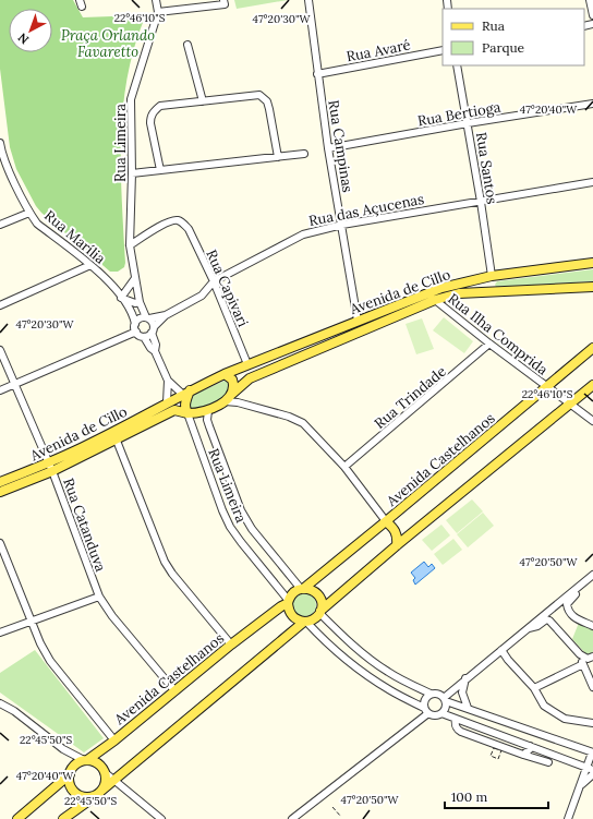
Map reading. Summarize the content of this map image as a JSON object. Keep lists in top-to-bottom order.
{
  "streets": {
    "main road": ["Avenida de Cillo", "Avenida Castelhanos"],
    "street": [
      "Rua Avaré",
      "Rua Bertioga",
      "Rua Limeira",
      "Rua Campinas",
      "Rua Santos",
      "Rua das Açucenas",
      "Rua Marília",
      "Rua Capivari",
      "Rua Ilha Comprida",
      "Rua Trindade",
      "Rua Catanduva"
    ]
  },
  "crossings": [
    ["Rua Avaré", "Rua Campinas"],
    ["Rua Bertioga", "Rua Campinas"],
    ["Rua Bertioga", "Rua Santos"],
    ["Rua Limeira", "Rua das Açucenas"],
    ["Rua Limeira", "Rua Marília"],
    ["Rua Limeira", "Rua Capivari"],
    ["Rua Limeira", "Avenida de Cillo"],
    ["Rua Limeira", "Avenida Castelhanos"],
    ["Rua Campinas", "Rua das Açucenas"],
    ["Rua Campinas", "Avenida de Cillo"],
    ["Rua Santos", "Rua das Açucenas"],
    ["Rua Santos", "Avenida de Cillo"],
    ["Rua das Açucenas", "Rua Marília"],
    ["Rua das Açucenas", "Rua Capivari"],
    ["Rua Capivari", "Avenida de Cillo"],
    ["Avenida de Cillo", "Rua Ilha Comprida"],
    ["Avenida de Cillo", "Rua Catanduva"],
    ["Rua Ilha Comprida", "Rua Trindade"],
    ["Rua Ilha Comprida", "Avenida Castelhanos"],
    ["Avenida Castelhanos", "Rua Catanduva"]
  ],
  "parks": ["Praça Orlando Favaretto"],
  "legend": ["Rua", "Parque"],
  "scale_bar": "100 m",
  "north": "bottom left",
  "coordinates": [
    "22°46'10\"S",
    "47°20'30\"W",
    "47°20'40\"W",
    "47°20'50\"W",
    "22°45'50\"S"
  ]
}
